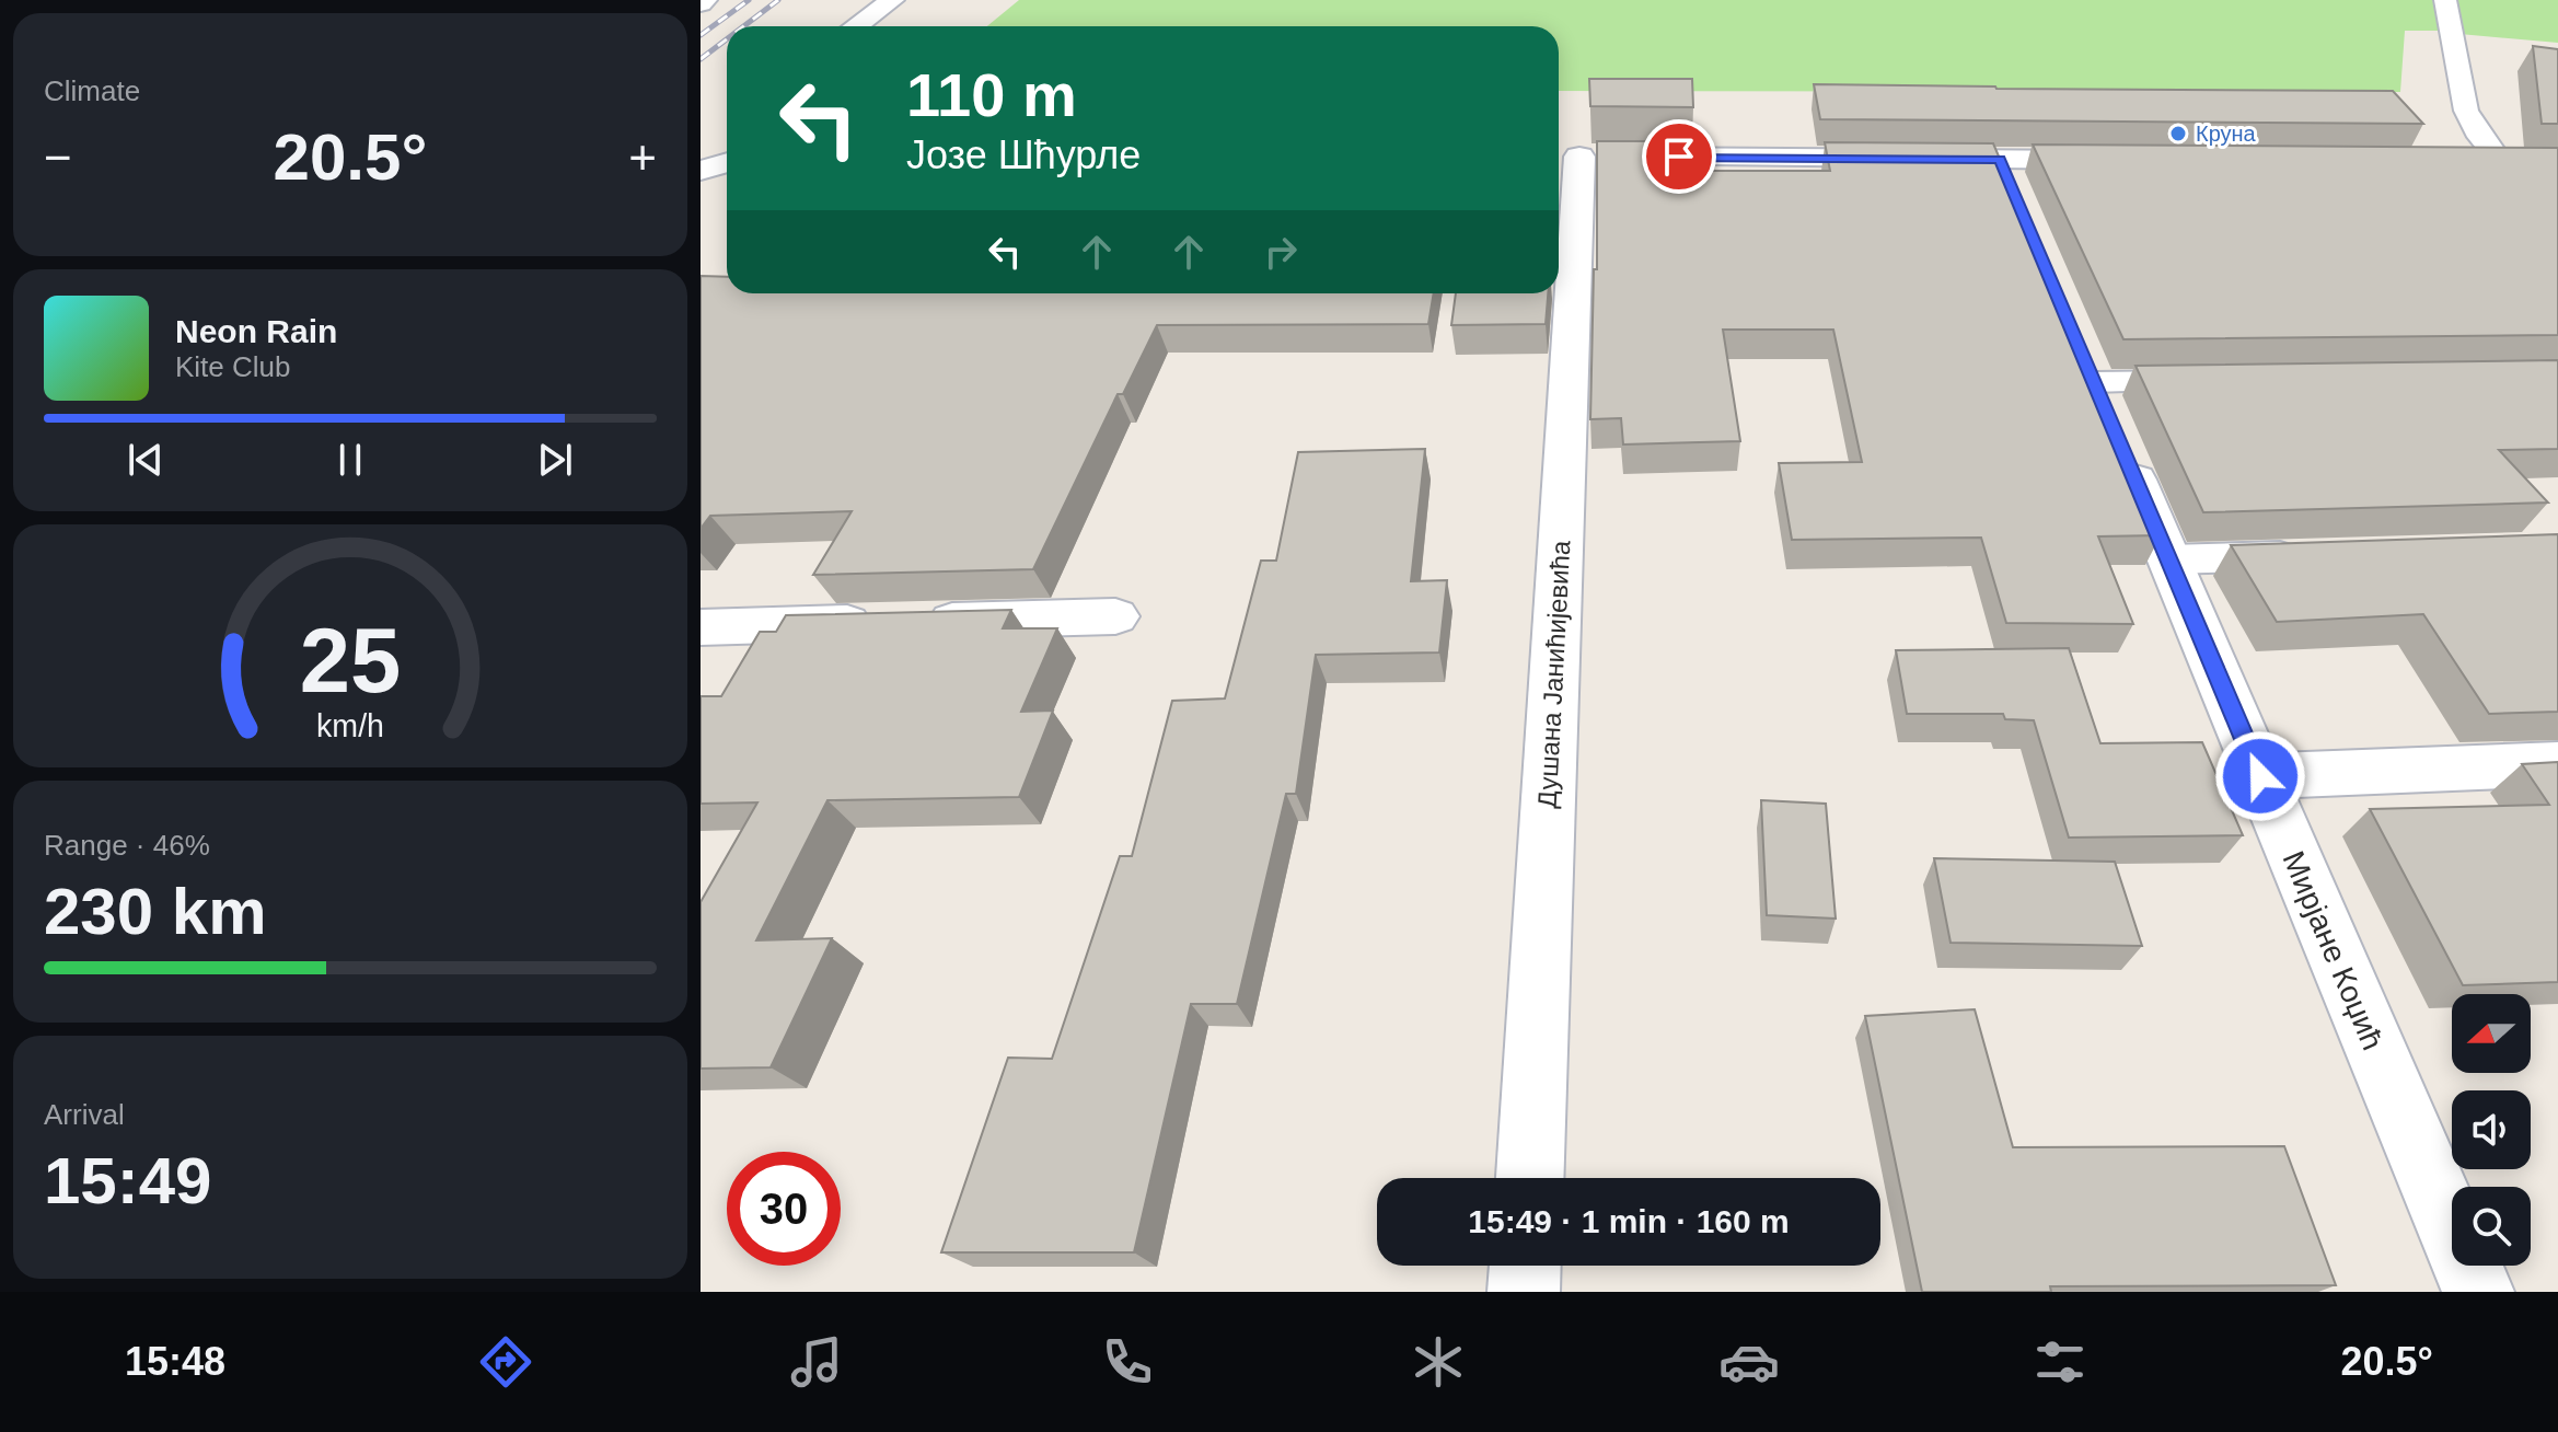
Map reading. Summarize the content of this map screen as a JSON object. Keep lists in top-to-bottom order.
{
  "streets": {
    "street": ["Душана Јанићијевића", "Мирјане Коџић"]
  },
  "places": ["Круна"],
  "north": "left",
  "page": {
    "tile": [
      "Climate",
      ["Range · 46%", "230 km"],
      ["Arrival", "15:49"]
    ],
    "turn": ["110 m", "Јозе Шћурле"],
    "heat": ["−", "20.5°", "+"],
    "song": ["Neon Rain", "Kite Club"],
    "limit": "30",
    "trip": "15:49 · 1 min · 160 m",
    "tabs": ["15:48", "20.5°"],
    "gauge": ["25", "km/h"]
  }
}
